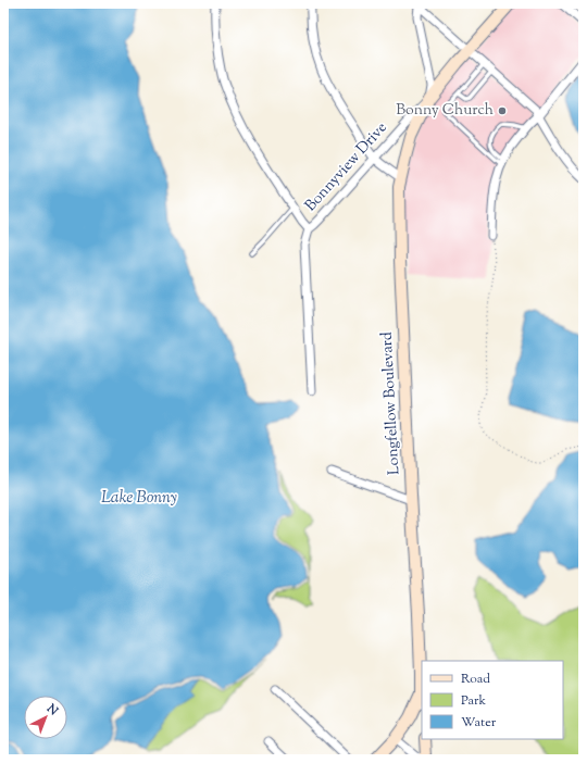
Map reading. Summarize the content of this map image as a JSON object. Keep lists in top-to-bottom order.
{
  "streets": {
    "street": ["Bonnyview Drive", "Longfellow Boulevard"]
  },
  "crossings": [
    ["Bonnyview Drive", "Longfellow Boulevard"]
  ],
  "water": ["Lake Bonny"],
  "places": ["Bonny Church"],
  "legend": ["Road", "Park", "Water"],
  "north": "top right"
}
